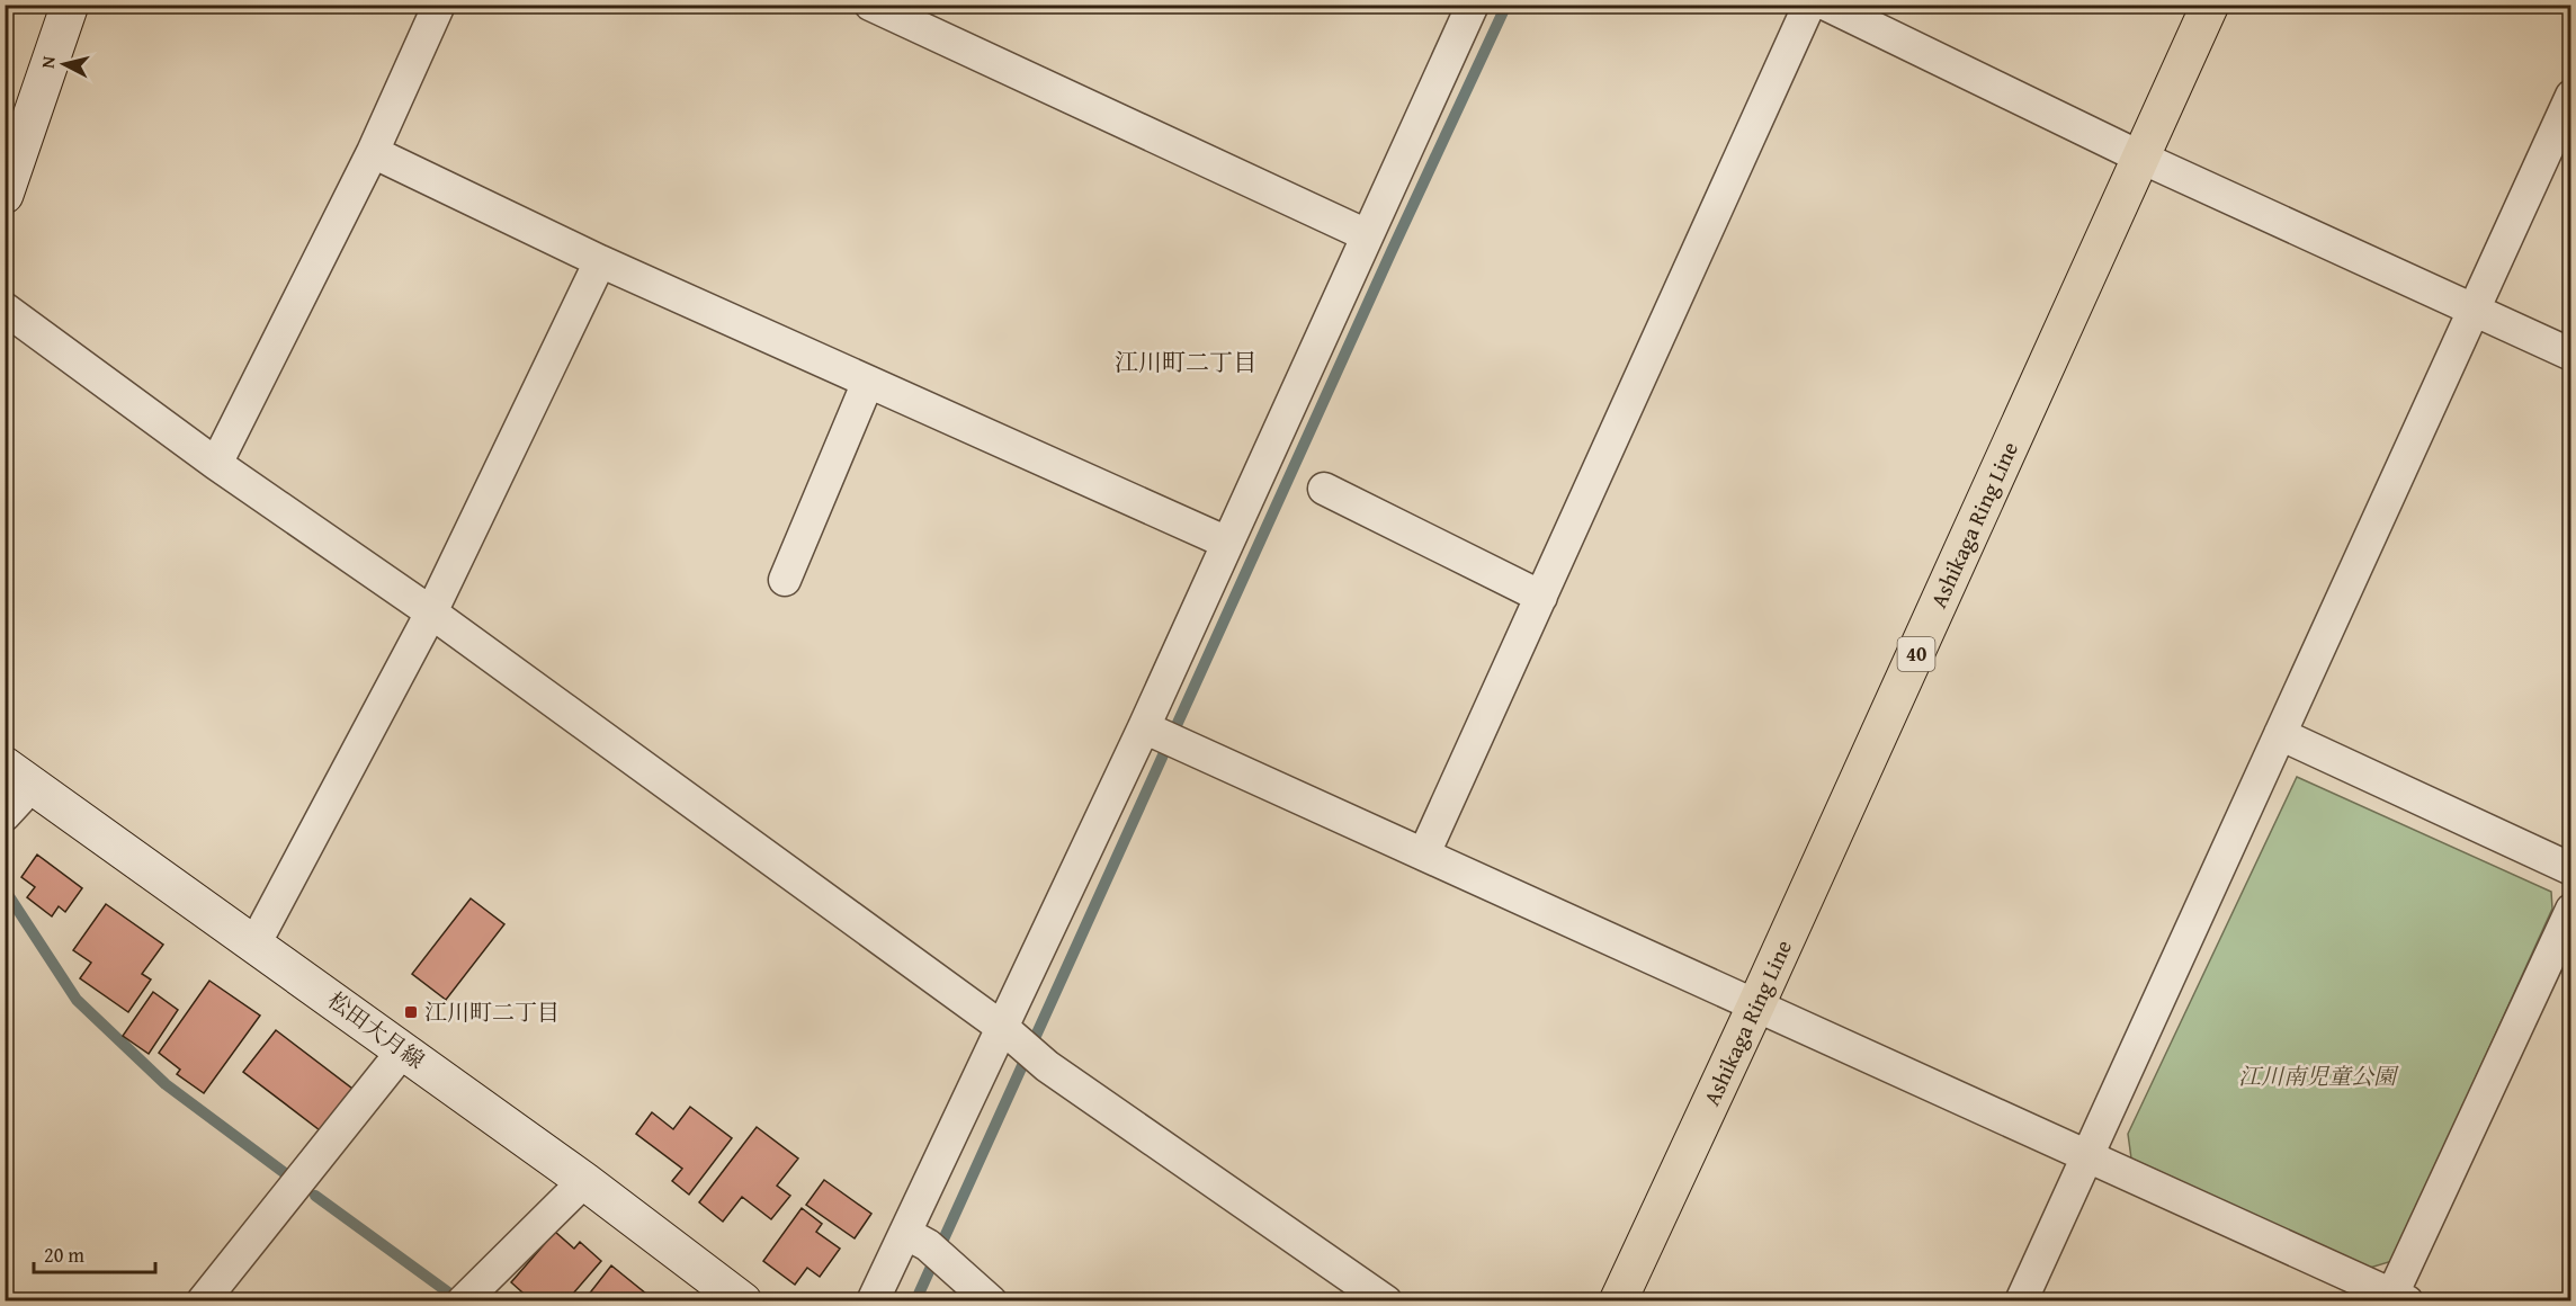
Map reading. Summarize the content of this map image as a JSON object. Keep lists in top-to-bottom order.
{
  "streets": {
    "main road": ["Ashikaga Ring Line", "40", "松田大月線"]
  },
  "districts": ["江川町二丁目"],
  "parks": ["江川南児童公園"],
  "places": {
    "transit": ["江川町二丁目"]
  },
  "scale_bar": "20 m",
  "north": "left"
}
